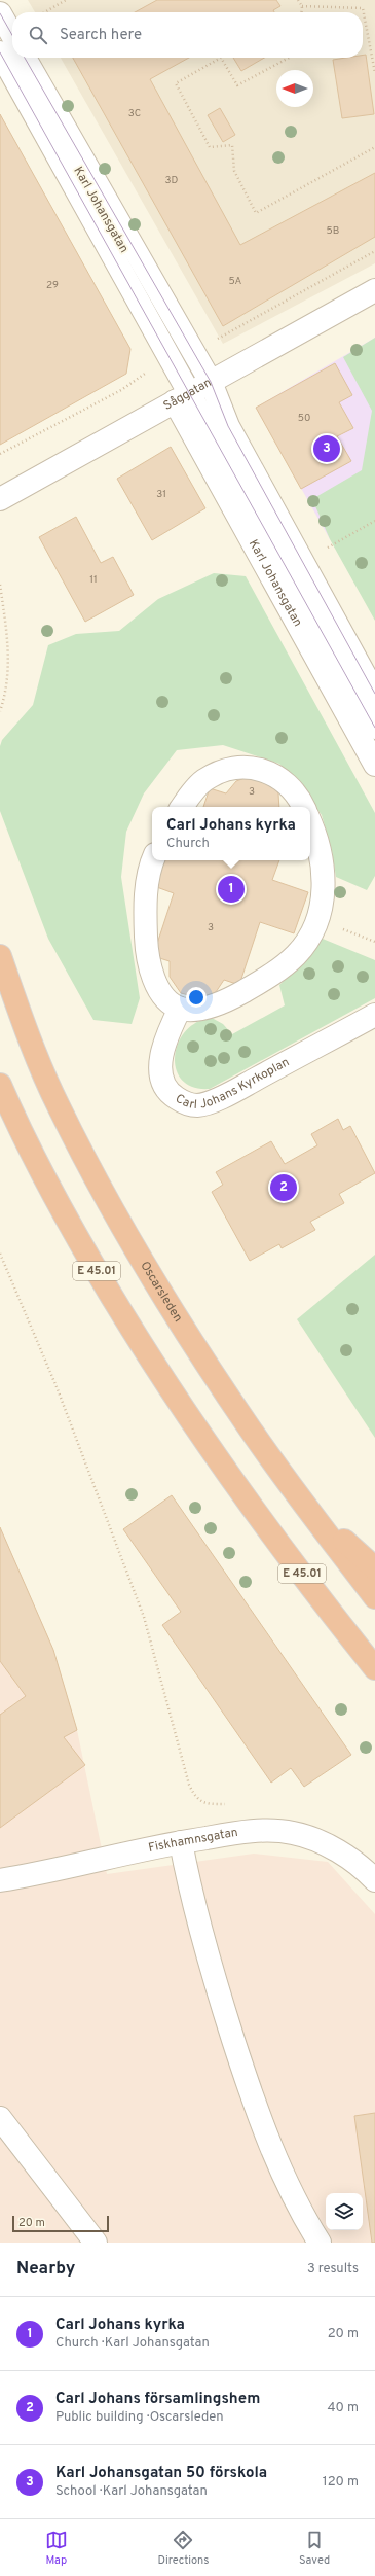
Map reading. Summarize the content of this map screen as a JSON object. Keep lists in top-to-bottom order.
{
  "streets": {
    "highway": ["E 45.01", "Oscarsleden"],
    "street": [
      "Karl Johansgatan",
      "Såggatan",
      "Carl Johans Kyrkoplan",
      "Fiskhamnsgatan"
    ]
  },
  "crossings": [
    ["Karl Johansgatan", "Såggatan"]
  ],
  "house_numbers": [
    "3C",
    "3D",
    "5B",
    "5A",
    "29",
    "50",
    "31",
    "11",
    "3",
    "3"
  ],
  "scale_bar": "20 m",
  "north": "left",
  "page": {
    "search": "Search here",
    "pins": ["3", "1", "2"],
    "popup": ["Carl Johans kyrka", "Church"],
    "scale": "20 m",
    "heading": ["Nearby", "3 results"],
    "list": [
      {
        "mark": "1",
        "name": "Carl Johans kyrka",
        "note": "Church · Karl Johansgatan",
        "value": "20 m"
      },
      {
        "mark": "2",
        "name": "Carl Johans församlingshem",
        "note": "Public building · Oscarsleden",
        "value": "40 m"
      },
      {
        "mark": "3",
        "name": "Karl Johansgatan 50 förskola",
        "note": "School · Karl Johansgatan",
        "value": "120 m"
      }
    ],
    "nav": ["Map", "Directions", "Saved"]
  }
}
